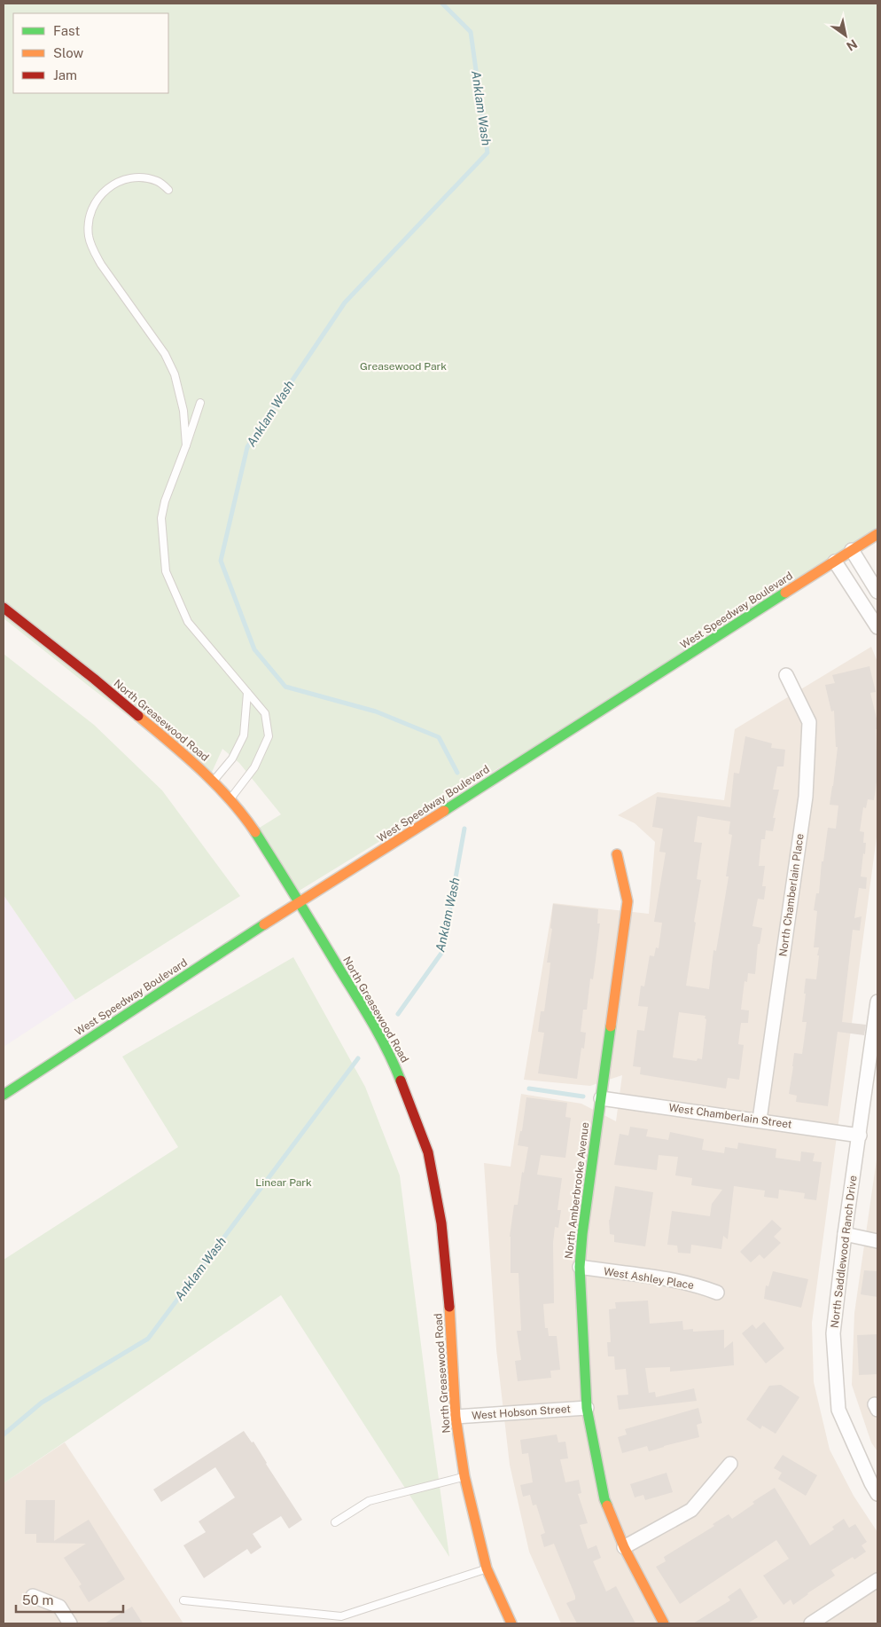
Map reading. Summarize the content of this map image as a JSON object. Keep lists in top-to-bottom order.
{
  "streets": {
    "street": [
      "West Speedway Boulevard",
      "North Greasewood Road",
      "North Chamberlain Place",
      "West Chamberlain Street",
      "North Amberbrooke Avenue",
      "North Saddlewood Ranch Drive",
      "West Ashley Place",
      "West Hobson Street"
    ]
  },
  "crossings": [
    ["West Speedway Boulevard", "North Greasewood Road"],
    ["North Greasewood Road", "West Hobson Street"],
    ["North Chamberlain Place", "West Chamberlain Street"],
    ["West Chamberlain Street", "North Amberbrooke Avenue"],
    ["West Chamberlain Street", "North Saddlewood Ranch Drive"],
    ["North Amberbrooke Avenue", "West Ashley Place"],
    ["North Amberbrooke Avenue", "West Hobson Street"]
  ],
  "water": ["Anklam Wash"],
  "parks": ["Greasewood Park", "Linear Park"],
  "legend": ["Fast", "Slow", "Jam"],
  "scale_bar": "50 m",
  "north": "bottom right"
}
